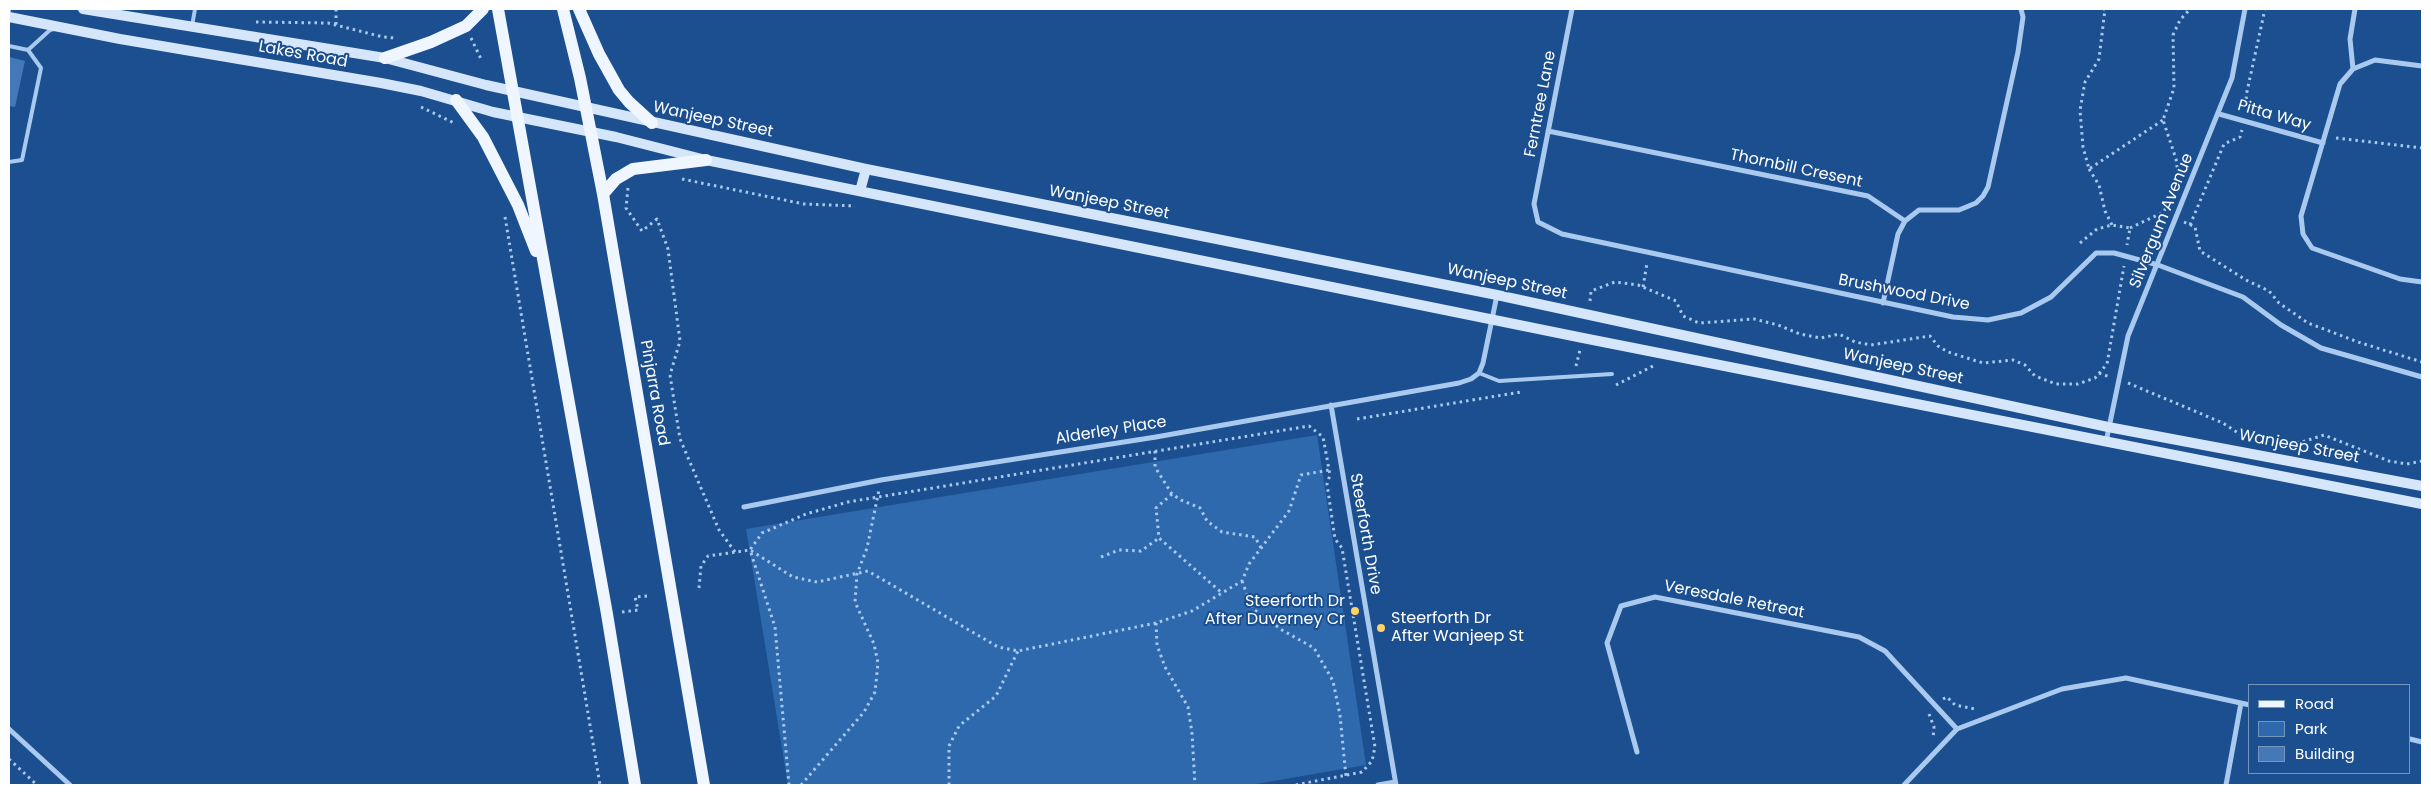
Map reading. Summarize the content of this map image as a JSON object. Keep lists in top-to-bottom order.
{
  "streets": {
    "main road": ["Lakes Road", "Wanjeep Street", "Pinjarra Road"],
    "street": [
      "Ferntree Lane",
      "Pitta Way",
      "Thornbill Cresent",
      "Silvergum Avenue",
      "Brushwood Drive",
      "Alderley Place",
      "Steerforth Drive",
      "Veresdale Retreat"
    ]
  },
  "crossings": [
    ["Lakes Road", "Wanjeep Street"],
    ["Lakes Road", "Pinjarra Road"],
    ["Ferntree Lane", "Thornbill Cresent"],
    ["Ferntree Lane", "Brushwood Drive"],
    ["Pitta Way", "Silvergum Avenue"],
    ["Wanjeep Street", "Silvergum Avenue"],
    ["Wanjeep Street", "Pinjarra Road"],
    ["Silvergum Avenue", "Brushwood Drive"],
    ["Alderley Place", "Steerforth Drive"]
  ],
  "places": ["Steerforth Dr After Duverney Cr", "Steerforth Dr After Wanjeep St"],
  "legend": ["Road", "Park", "Building"]
}
